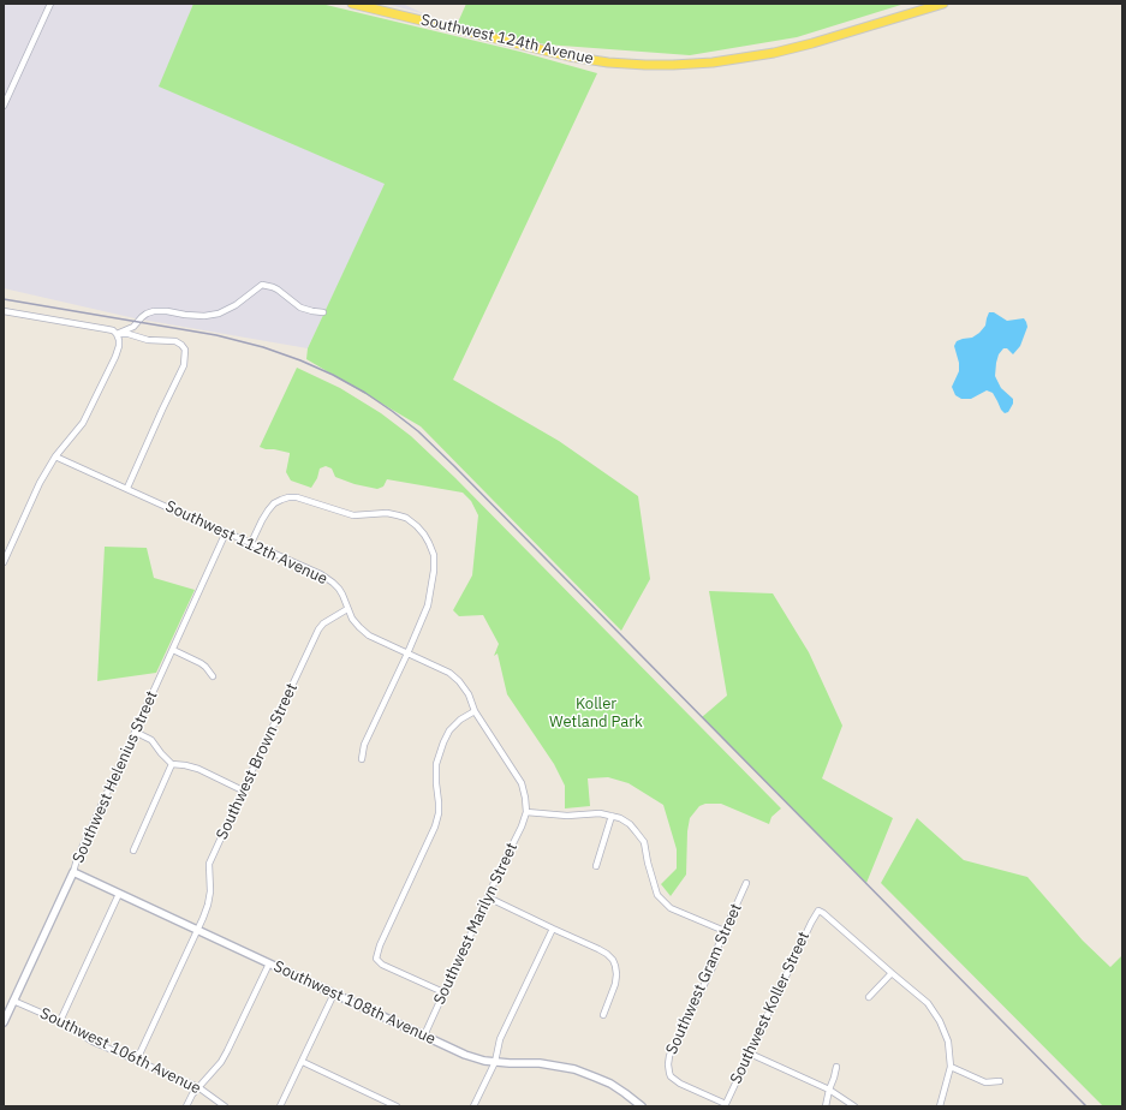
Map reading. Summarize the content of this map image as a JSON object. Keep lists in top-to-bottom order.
{
  "streets": {
    "main road": ["Southwest 124th Avenue"],
    "street": [
      "Southwest 112th Avenue",
      "Southwest Brown Street",
      "Southwest Helenius Street",
      "Southwest Marilyn Street",
      "Southwest Gram Street",
      "Southwest 108th Avenue",
      "Southwest Koller Street",
      "Southwest 106th Avenue"
    ]
  },
  "crossings": [
    ["Southwest 112th Avenue", "Southwest Brown Street"],
    ["Southwest 112th Avenue", "Southwest Helenius Street"],
    ["Southwest 112th Avenue", "Southwest Marilyn Street"],
    ["Southwest Brown Street", "Southwest 108th Avenue"],
    ["Southwest Brown Street", "Southwest 106th Avenue"],
    ["Southwest Helenius Street", "Southwest 108th Avenue"],
    ["Southwest Helenius Street", "Southwest 106th Avenue"],
    ["Southwest Marilyn Street", "Southwest 108th Avenue"],
    ["Southwest Gram Street", "Southwest Koller Street"]
  ],
  "parks": ["Koller Wetland Park"]
}
